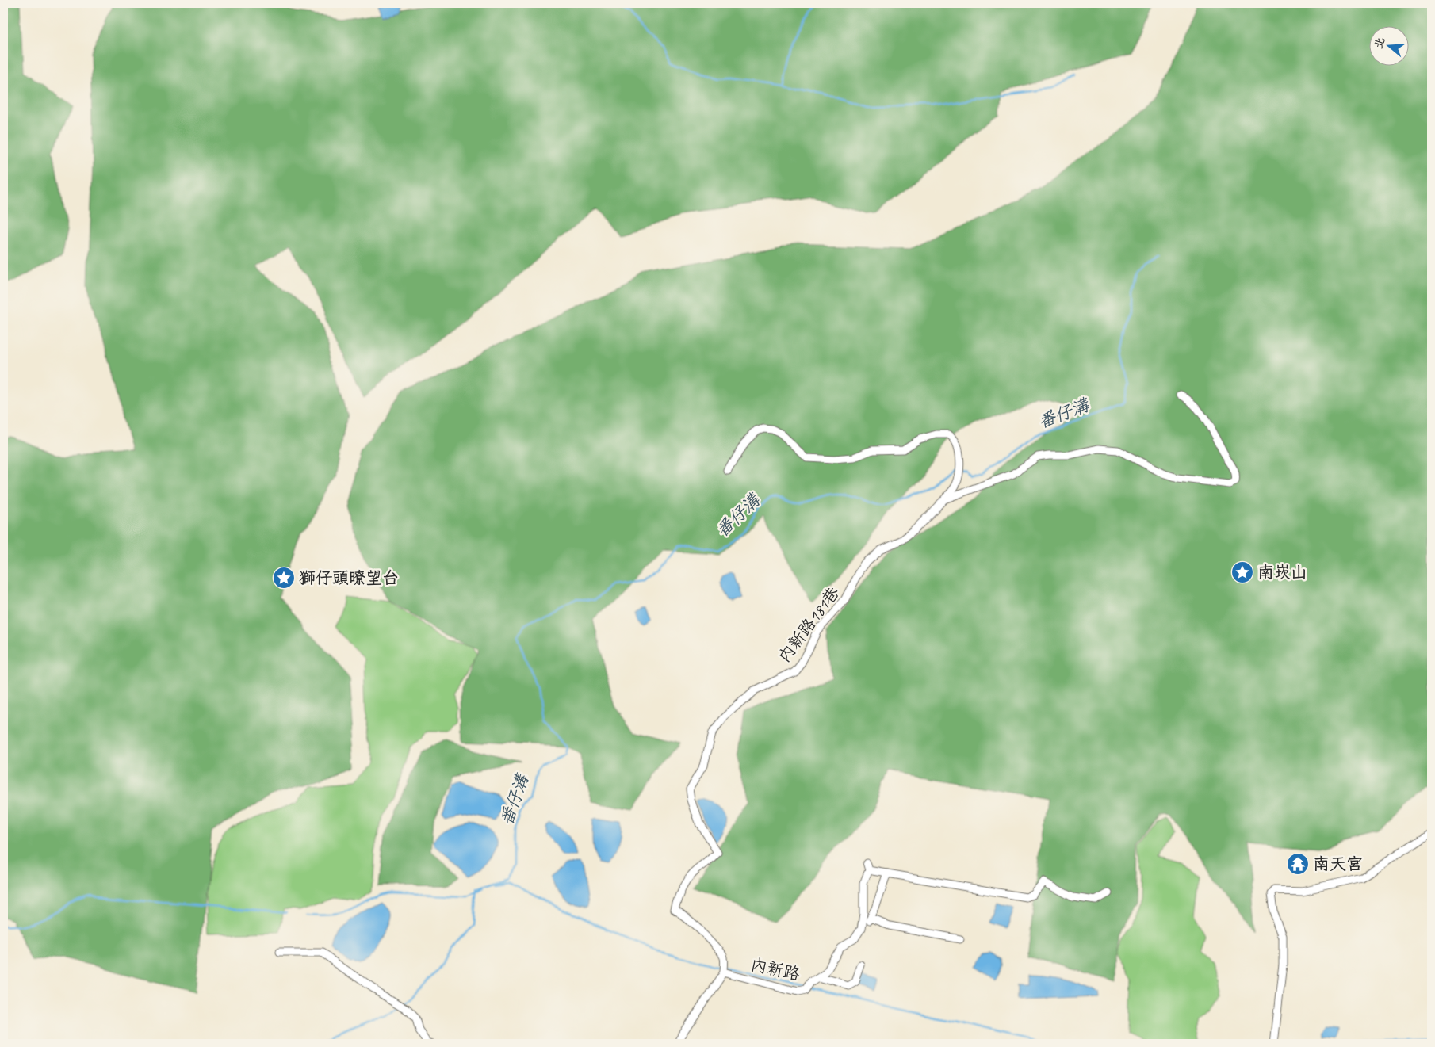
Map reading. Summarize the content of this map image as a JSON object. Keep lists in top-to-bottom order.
{
  "streets": {
    "street": ["內新路181巷", "內新路"]
  },
  "crossings": [
    ["內新路181巷", "內新路"]
  ],
  "water": ["番仔溝"],
  "places": {
    "place": ["南崁山", "獅仔頭暸望台"],
    "temple": ["南天宮"]
  },
  "north": "left"
}
